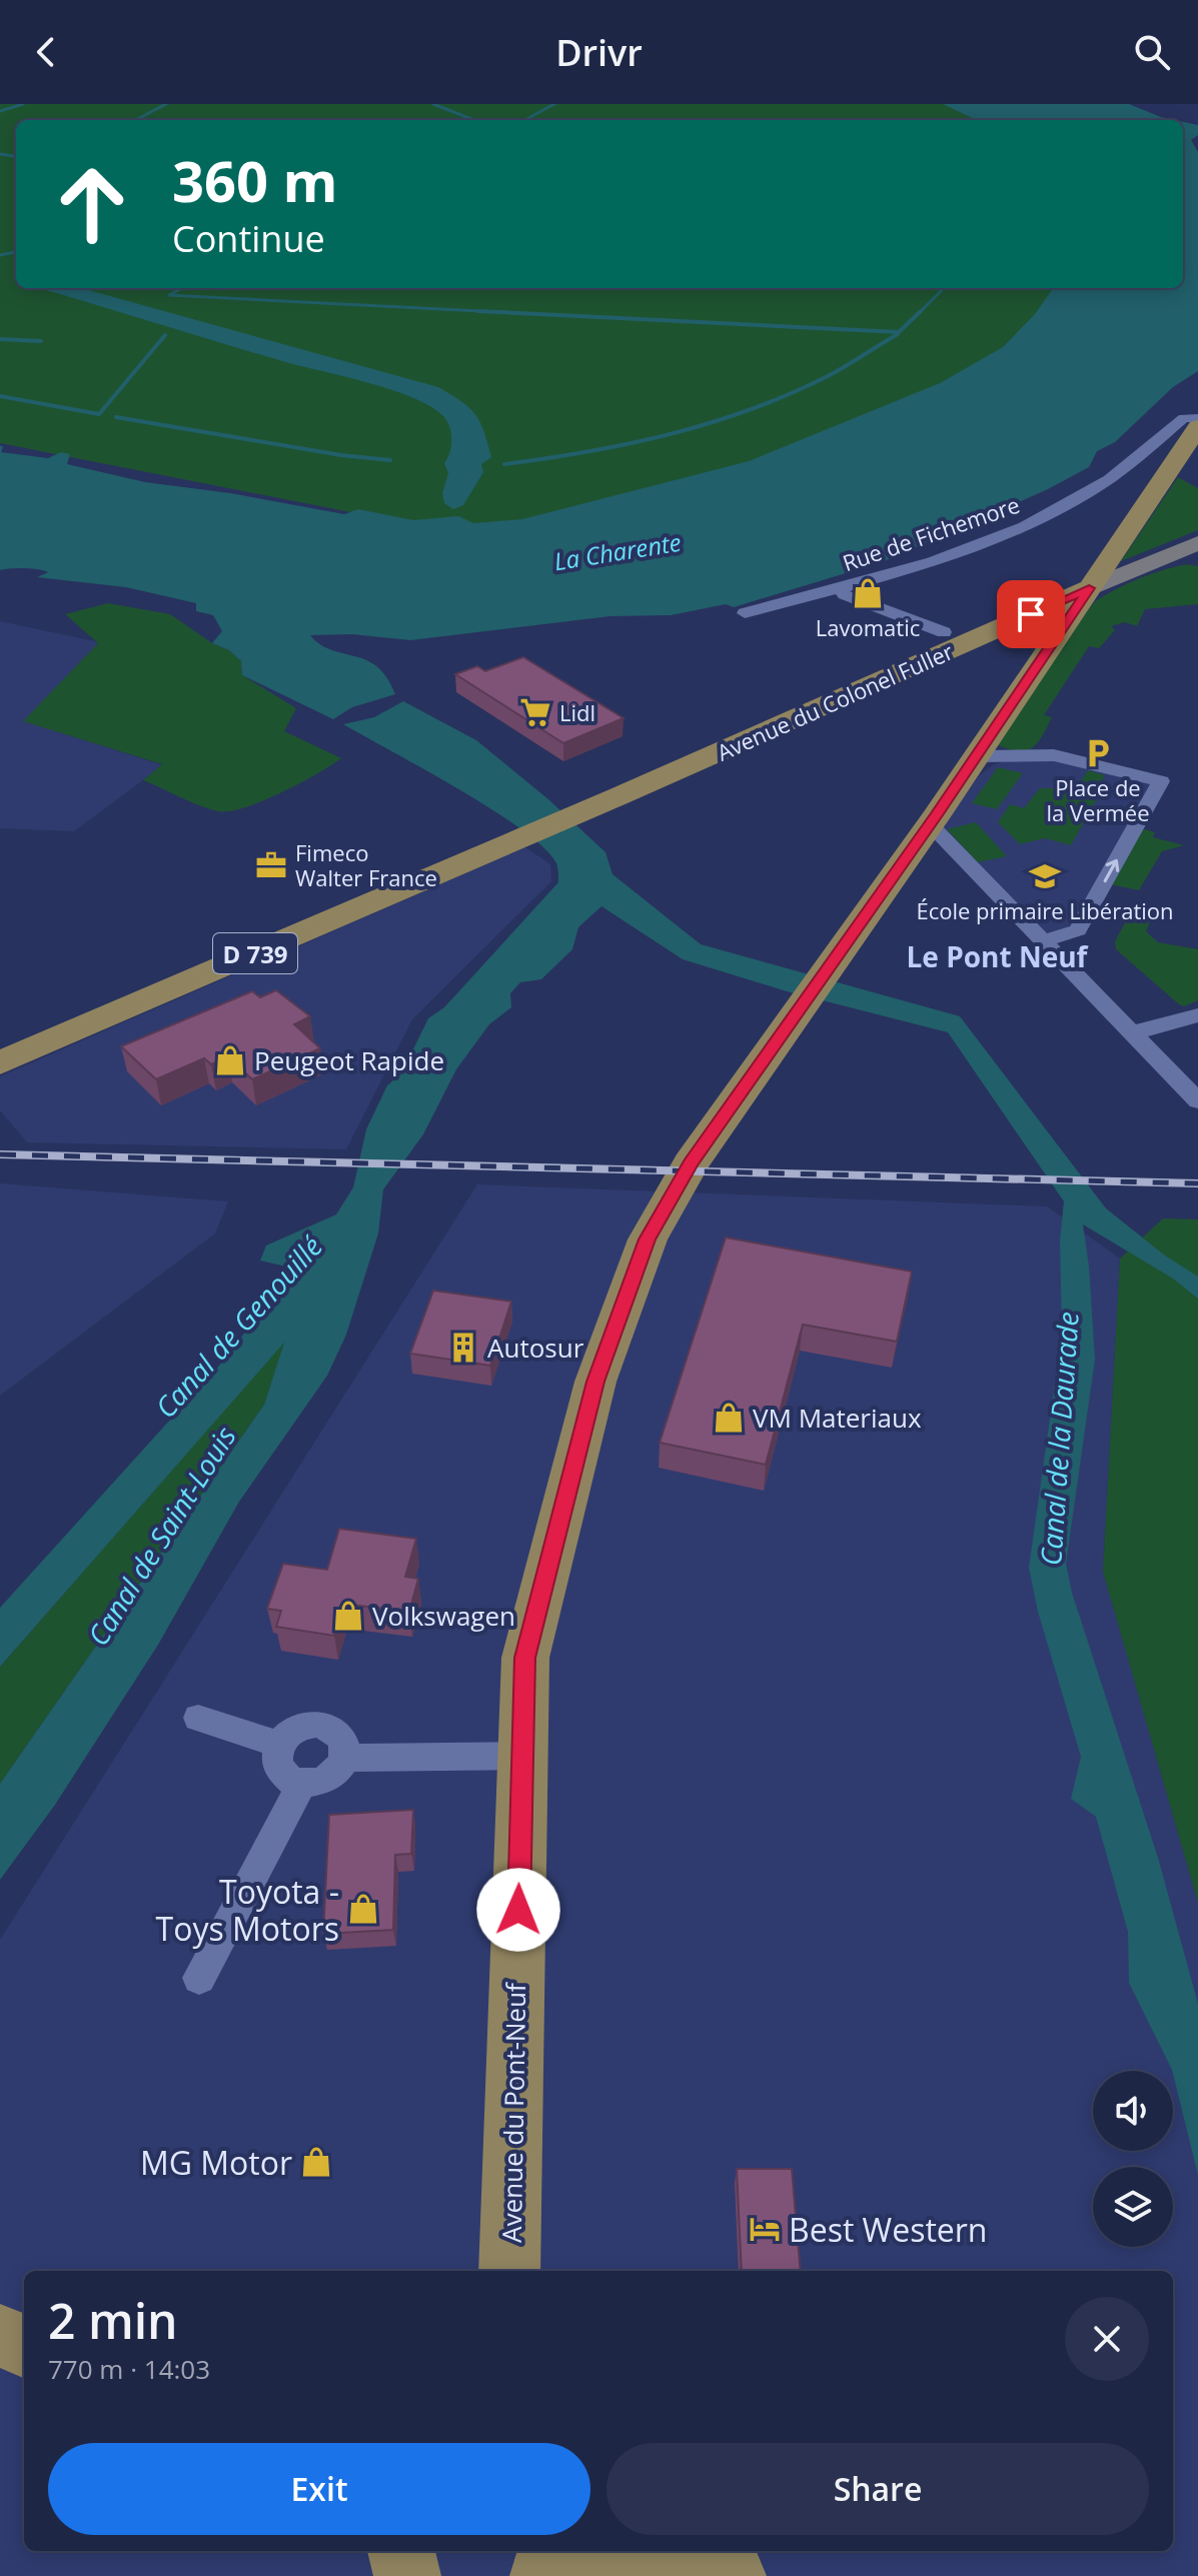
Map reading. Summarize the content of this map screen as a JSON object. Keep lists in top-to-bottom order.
{
  "streets": {
    "main road": ["Avenue du Colonel Fuller", "D 739", "Avenue du Pont-Neuf"],
    "street": ["Rue de Fichemore"]
  },
  "crossings": [
    ["Avenue du Colonel Fuller", "D 739"],
    ["D 739", "Avenue du Pont-Neuf"]
  ],
  "districts": ["Le Pont Neuf"],
  "water": [
    "La Charente",
    "Canal de Genouillé",
    "Canal de la Daurade",
    "Canal de Saint-Louis"
  ],
  "places": {
    "shop": [
      "Lavomatic",
      "Peugeot Rapide",
      "VM Materiaux",
      "Volkswagen",
      "Toyota - Toys Motors",
      "MG Motor"
    ],
    "supermarket": ["Lidl"],
    "parking": ["Place de la Vermée"],
    "office": ["Fimeco Walter France"],
    "school or university": ["École primaire Libération"],
    "building": ["Autosur"],
    "hotel": ["Best Western"]
  },
  "page": {
    "header": "Drivr",
    "turn": ["360 m", "Continue"],
    "heading": ["2 min", "770 m · 14:03"],
    "buttons": ["Exit", "Share"]
  }
}
